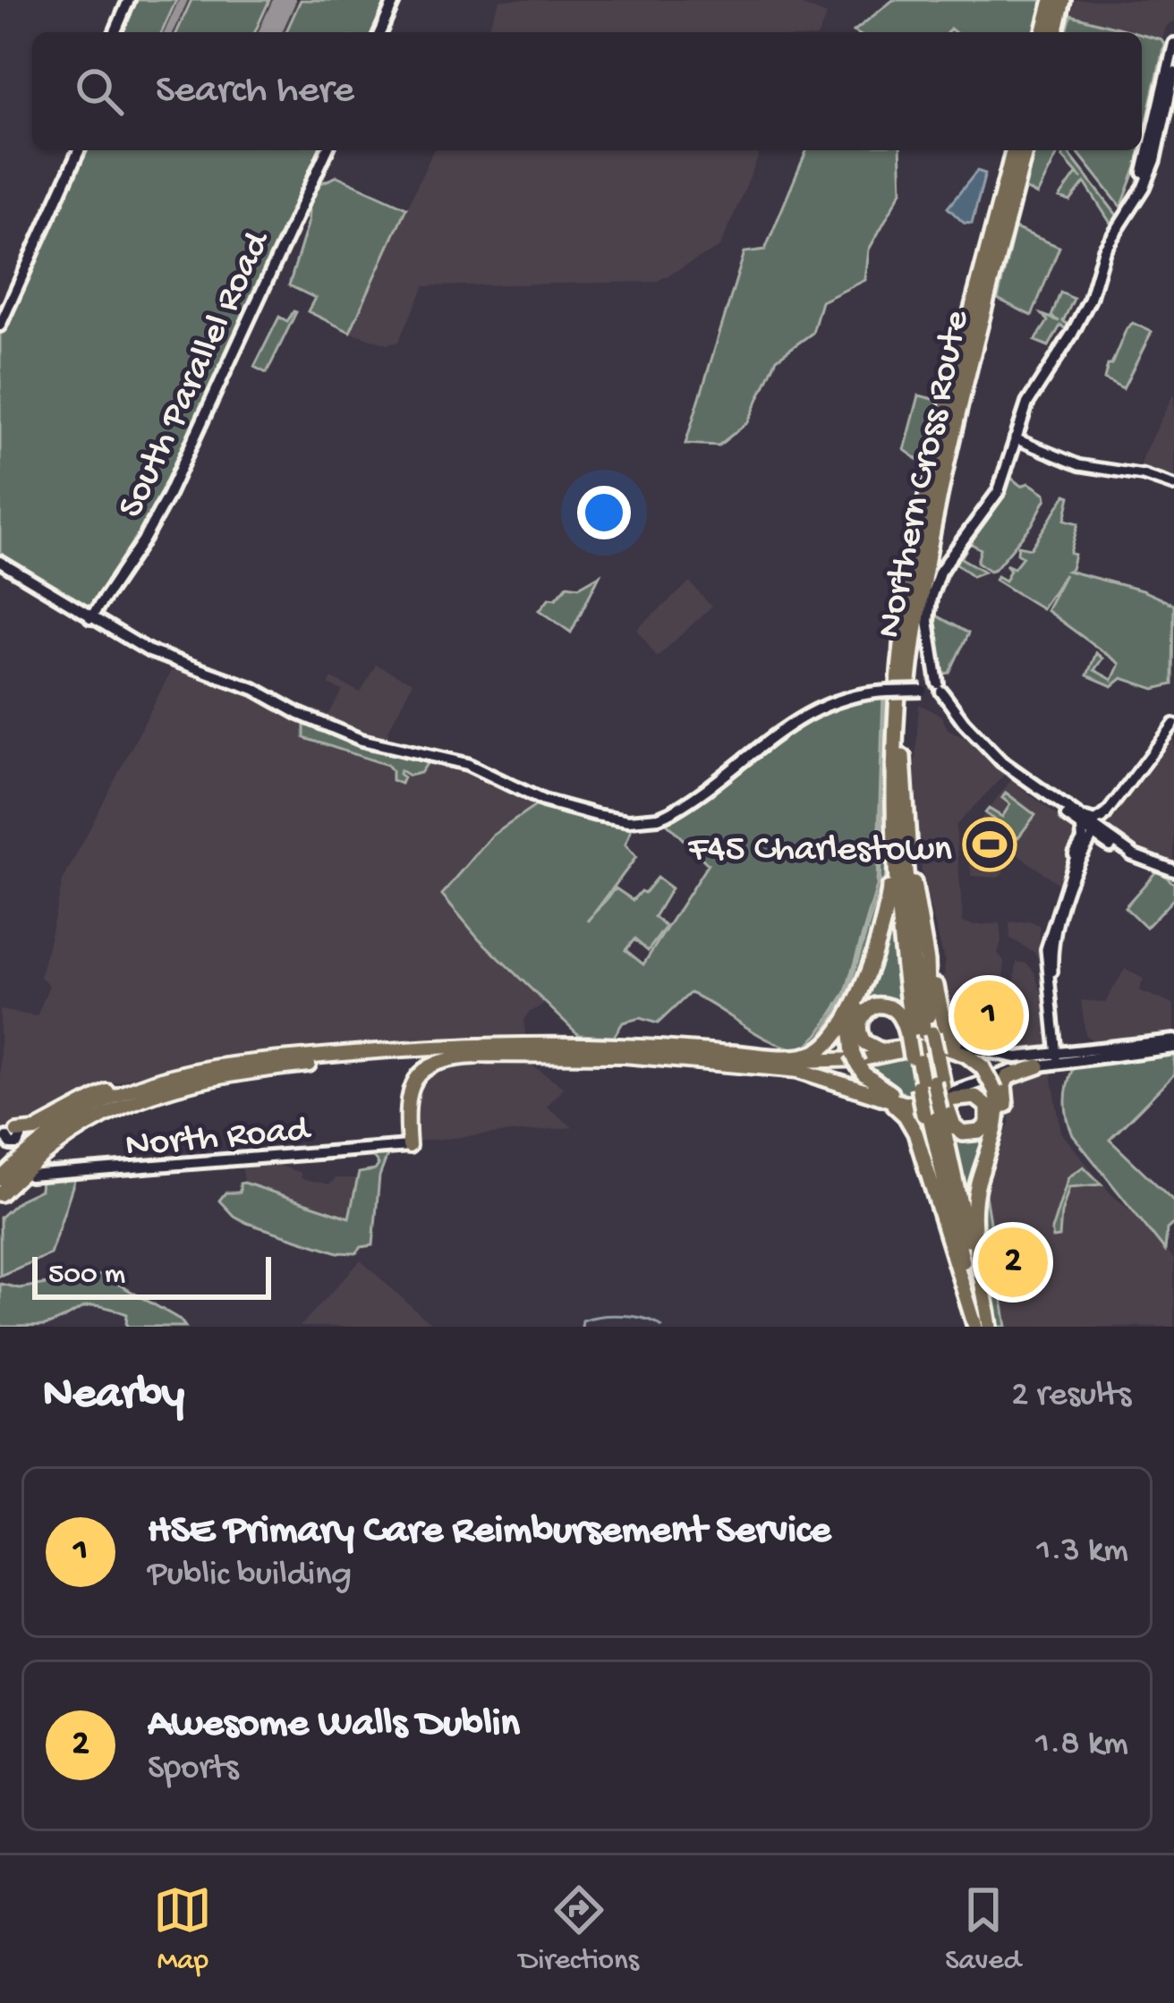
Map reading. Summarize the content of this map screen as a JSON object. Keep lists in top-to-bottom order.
{
  "streets": {
    "highway": ["Northern Cross Route"],
    "main road": ["South Parallel Road", "North Road"]
  },
  "places": {
    "sports": ["F45 Charlestown"]
  },
  "scale_bar": "500 m",
  "page": {
    "search": "Search here",
    "pins": ["1", "2"],
    "scale": "500 m",
    "heading": ["Nearby", "2 results"],
    "list": [
      {
        "mark": "1",
        "name": "HSE Primary Care Reimbursement Service",
        "note": "Public building",
        "value": "1.3 km"
      },
      {
        "mark": "2",
        "name": "Awesome Walls Dublin",
        "note": "Sports",
        "value": "1.8 km"
      }
    ],
    "nav": ["Map", "Directions", "Saved"]
  }
}
